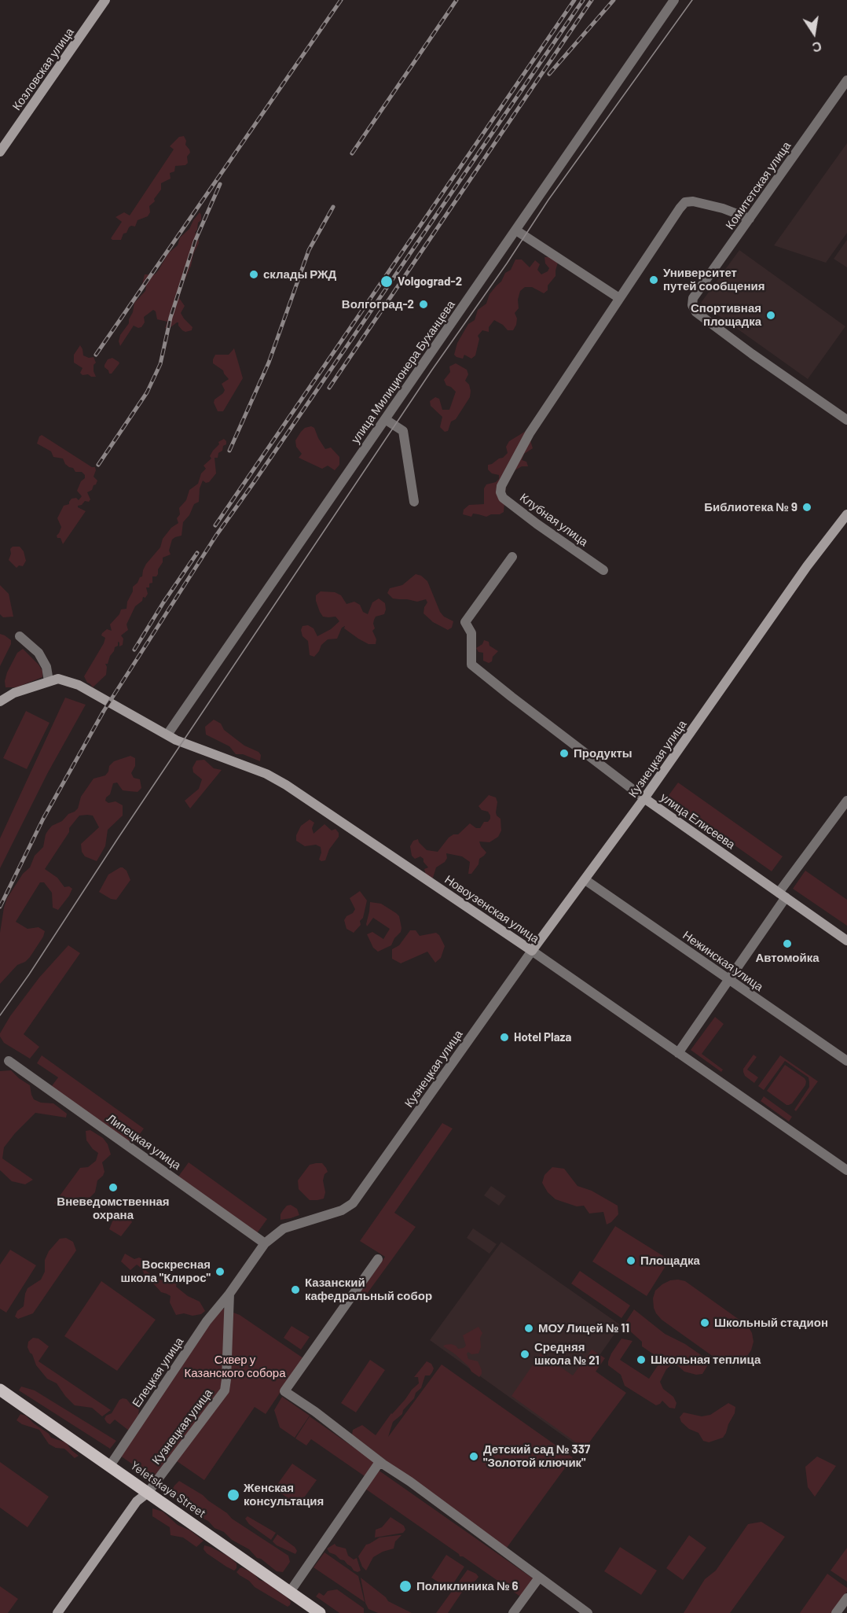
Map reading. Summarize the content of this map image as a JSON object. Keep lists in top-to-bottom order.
{
  "streets": {
    "main road": ["Yeletskaya Street"],
    "street": [
      "Козловская улица",
      "Комитетская улица",
      "улица Милиционера Буханцева",
      "Клубная улица",
      "Кузнецкая улица",
      "улица Елисеева",
      "Новоузенская улица",
      "Нежинская улица",
      "Липецкая улица",
      "Елецкая улица"
    ]
  },
  "crossings": [
    ["Комитетская улица", "Клубная улица"],
    ["улица Милиционера Буханцева", "Новоузенская улица"],
    ["Кузнецкая улица", "улица Елисеева"],
    ["Кузнецкая улица", "Новоузенская улица"],
    ["Кузнецкая улица", "Нежинская улица"],
    ["Кузнецкая улица", "Липецкая улица"],
    ["Кузнецкая улица", "Елецкая улица"],
    ["Кузнецкая улица", "Yeletskaya Street"],
    ["Елецкая улица", "Yeletskaya Street"]
  ],
  "parks": ["Сквер у Казанского собора"],
  "places": [
    "склады РЖД",
    "Университет путей сообщения",
    "Volgograd-2",
    "Волгоград-2",
    "Спортивная площадка",
    "Библиотека № 9",
    "Продукты",
    "Автомойка",
    "Hotel Plaza",
    "Вневедомственная охрана",
    "Площадка",
    "Воскресная школа \"Клирос\"",
    "Казанский кафедральный собор",
    "Школьный стадион",
    "МОУ Лицей № 11",
    "Средняя школа № 21",
    "Школьная теплица",
    "Детский сад № 337 \"Золотой ключик\"",
    "Женская консультация",
    "Поликлиника № 6"
  ],
  "north": "bottom"
}
